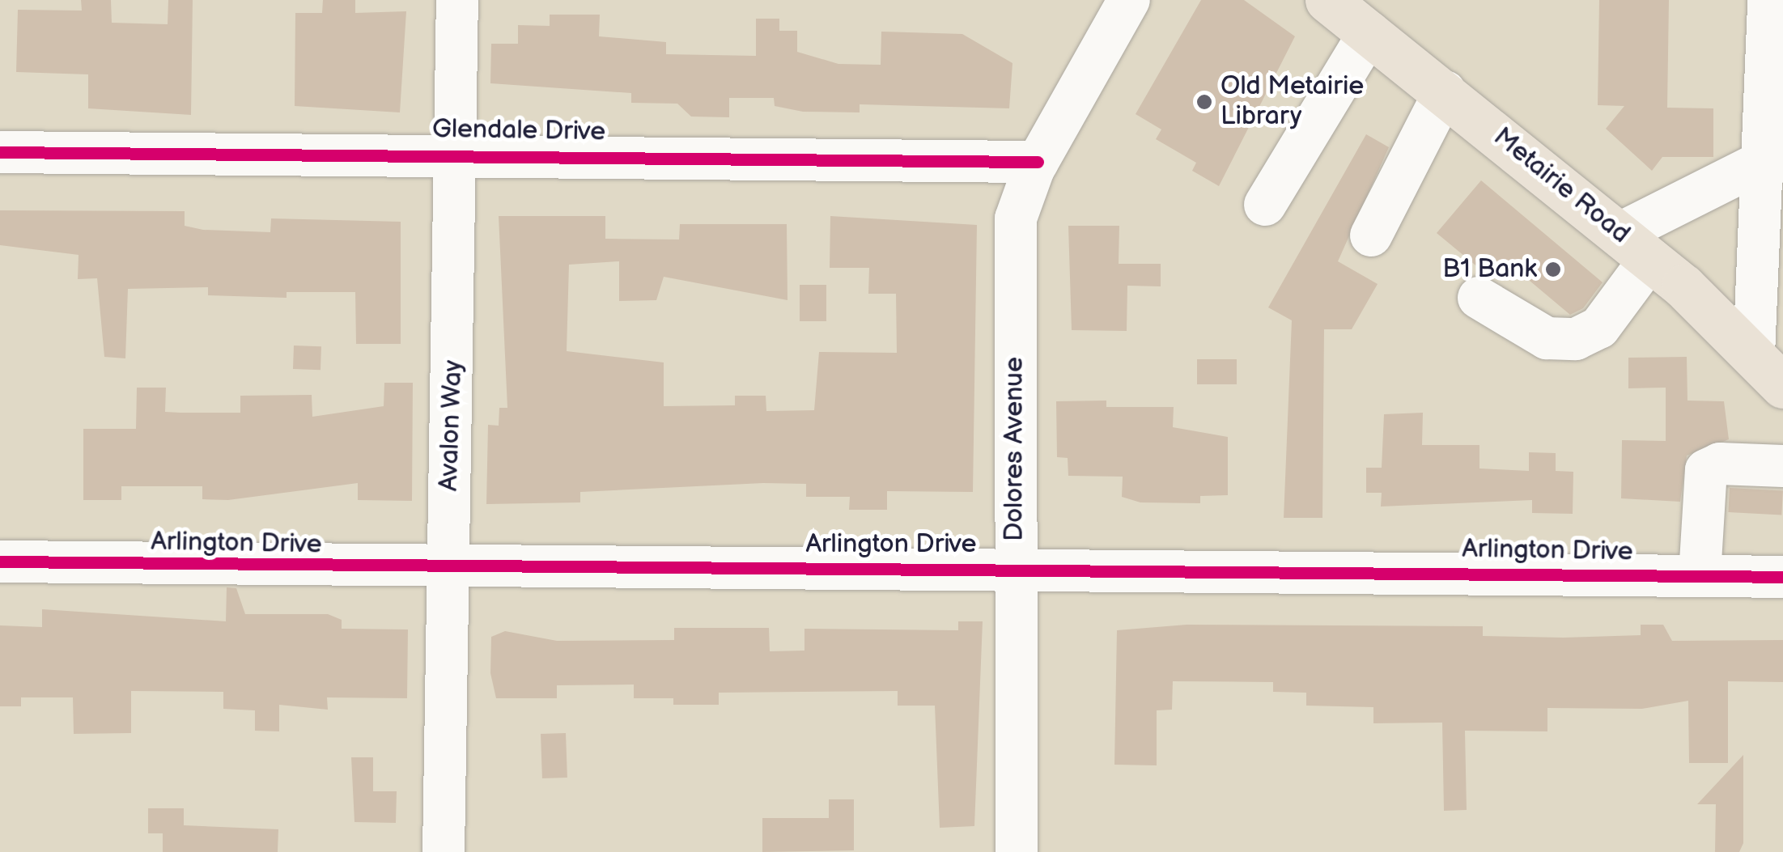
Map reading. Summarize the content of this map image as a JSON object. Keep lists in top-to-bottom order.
{
  "streets": {
    "main road": ["Metairie Road"],
    "street": [
      "Glendale Drive",
      "Avalon Way",
      "Dolores Avenue",
      "Arlington Drive"
    ]
  },
  "crossings": [
    ["Glendale Drive", "Avalon Way"],
    ["Glendale Drive", "Dolores Avenue"],
    ["Avalon Way", "Arlington Drive"],
    ["Dolores Avenue", "Arlington Drive"]
  ],
  "places": ["Old Metairie Library", "B1 Bank"]
}
